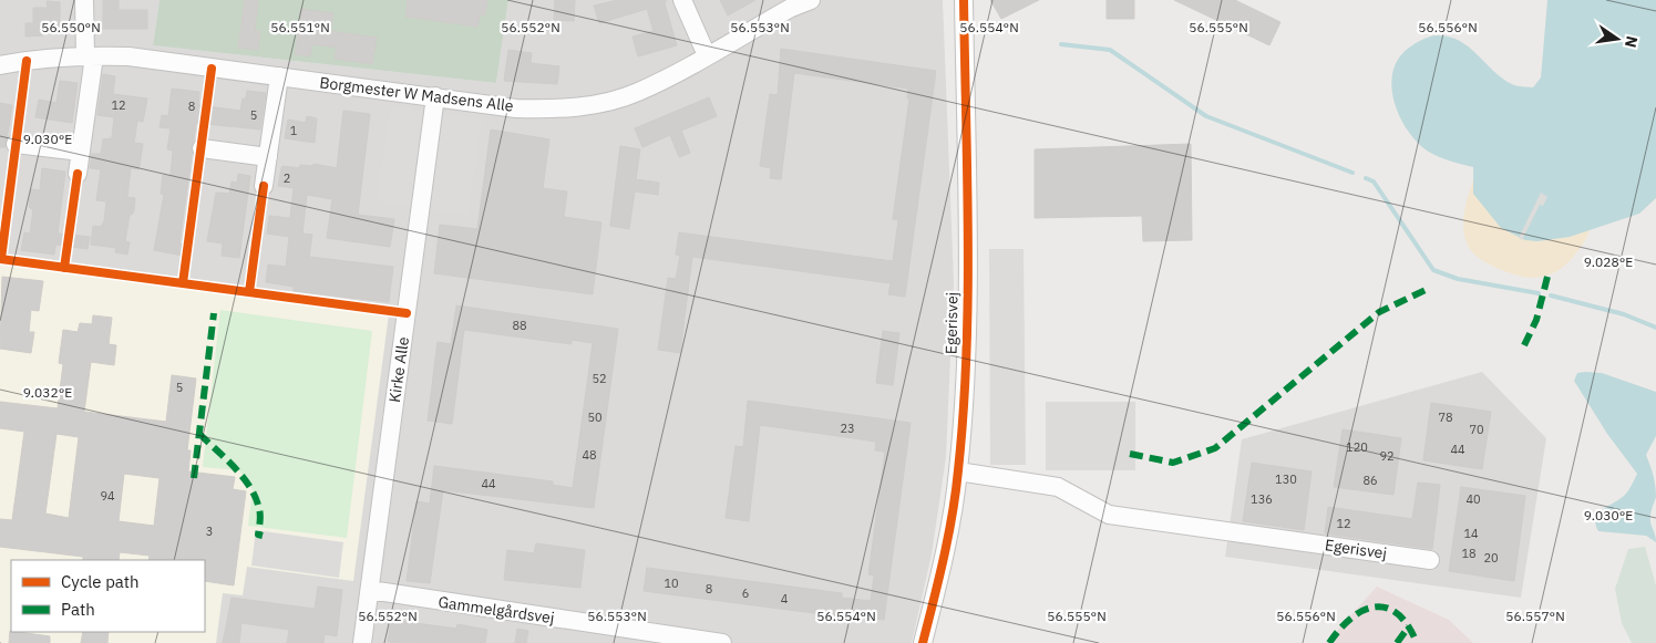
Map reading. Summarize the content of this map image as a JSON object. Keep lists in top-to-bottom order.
{
  "streets": {
    "street": [
      "Borgmester W Madsens Alle",
      "Egerisvej",
      "Kirke Alle",
      "Gammelgårdsvej"
    ]
  },
  "crossings": [
    ["Borgmester W Madsens Alle", "Kirke Alle"],
    ["Kirke Alle", "Gammelgårdsvej"]
  ],
  "house_numbers": [
    "12",
    "8",
    "5",
    "1",
    "2",
    "88",
    "52",
    "5",
    "50",
    "78",
    "23",
    "70",
    "120",
    "44",
    "48",
    "92",
    "130",
    "86",
    "44",
    "94",
    "136",
    "40",
    "12",
    "3",
    "14",
    "18",
    "20",
    "10",
    "8",
    "6",
    "4"
  ],
  "legend": ["Cycle path", "Path"],
  "north": "right",
  "coordinates": [
    "56.550°N",
    "56.551°N",
    "56.552°N",
    "56.553°N",
    "56.554°N",
    "56.555°N",
    "56.556°N",
    "9.030°E",
    "9.028°E",
    "9.032°E",
    "56.557°N"
  ]
}
